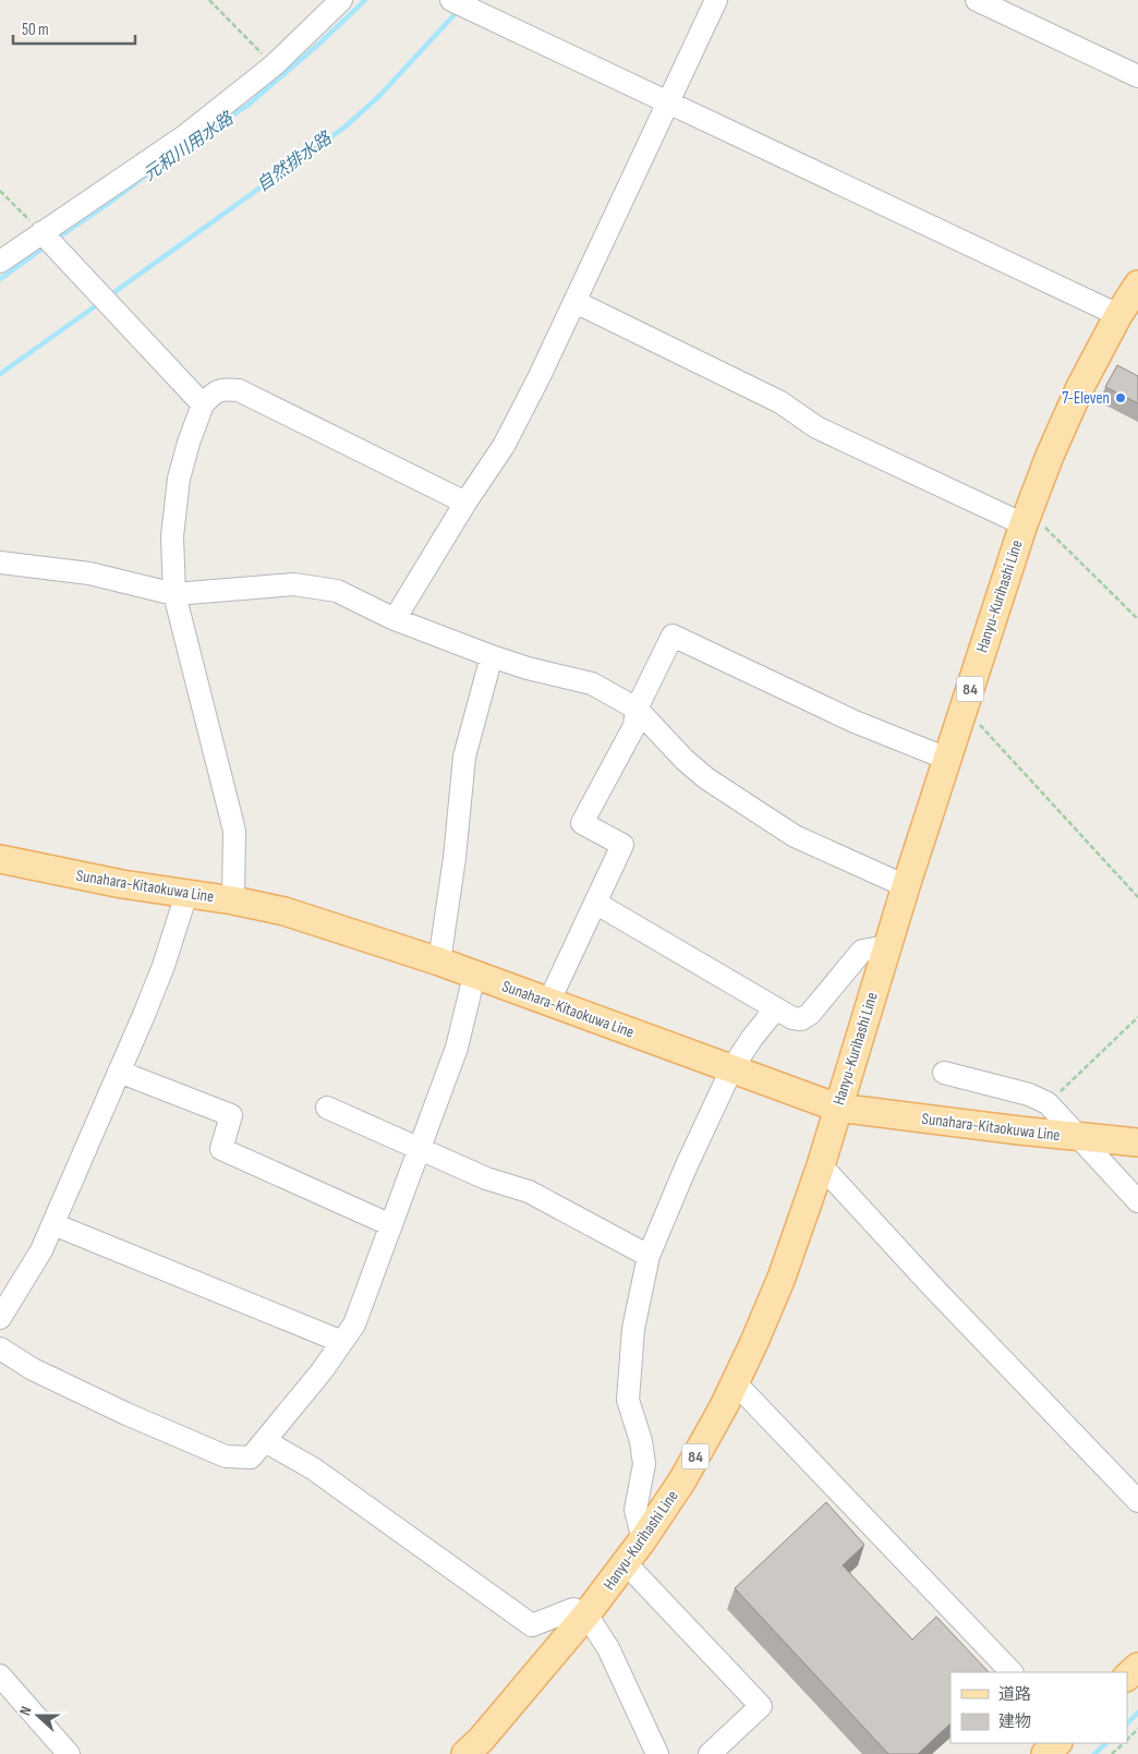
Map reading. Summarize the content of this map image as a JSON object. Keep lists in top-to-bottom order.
{
  "streets": {
    "main road": ["Hanyu-Kurihashi Line", "84", "Sunahara-Kitaokuwa Line"]
  },
  "crossings": [
    ["Hanyu-Kurihashi Line", "Sunahara-Kitaokuwa Line"]
  ],
  "water": ["元和川用水路", "自然排水路"],
  "places": ["7-Eleven"],
  "legend": ["道路", "建物"],
  "scale_bar": "50 m",
  "north": "left"
}
